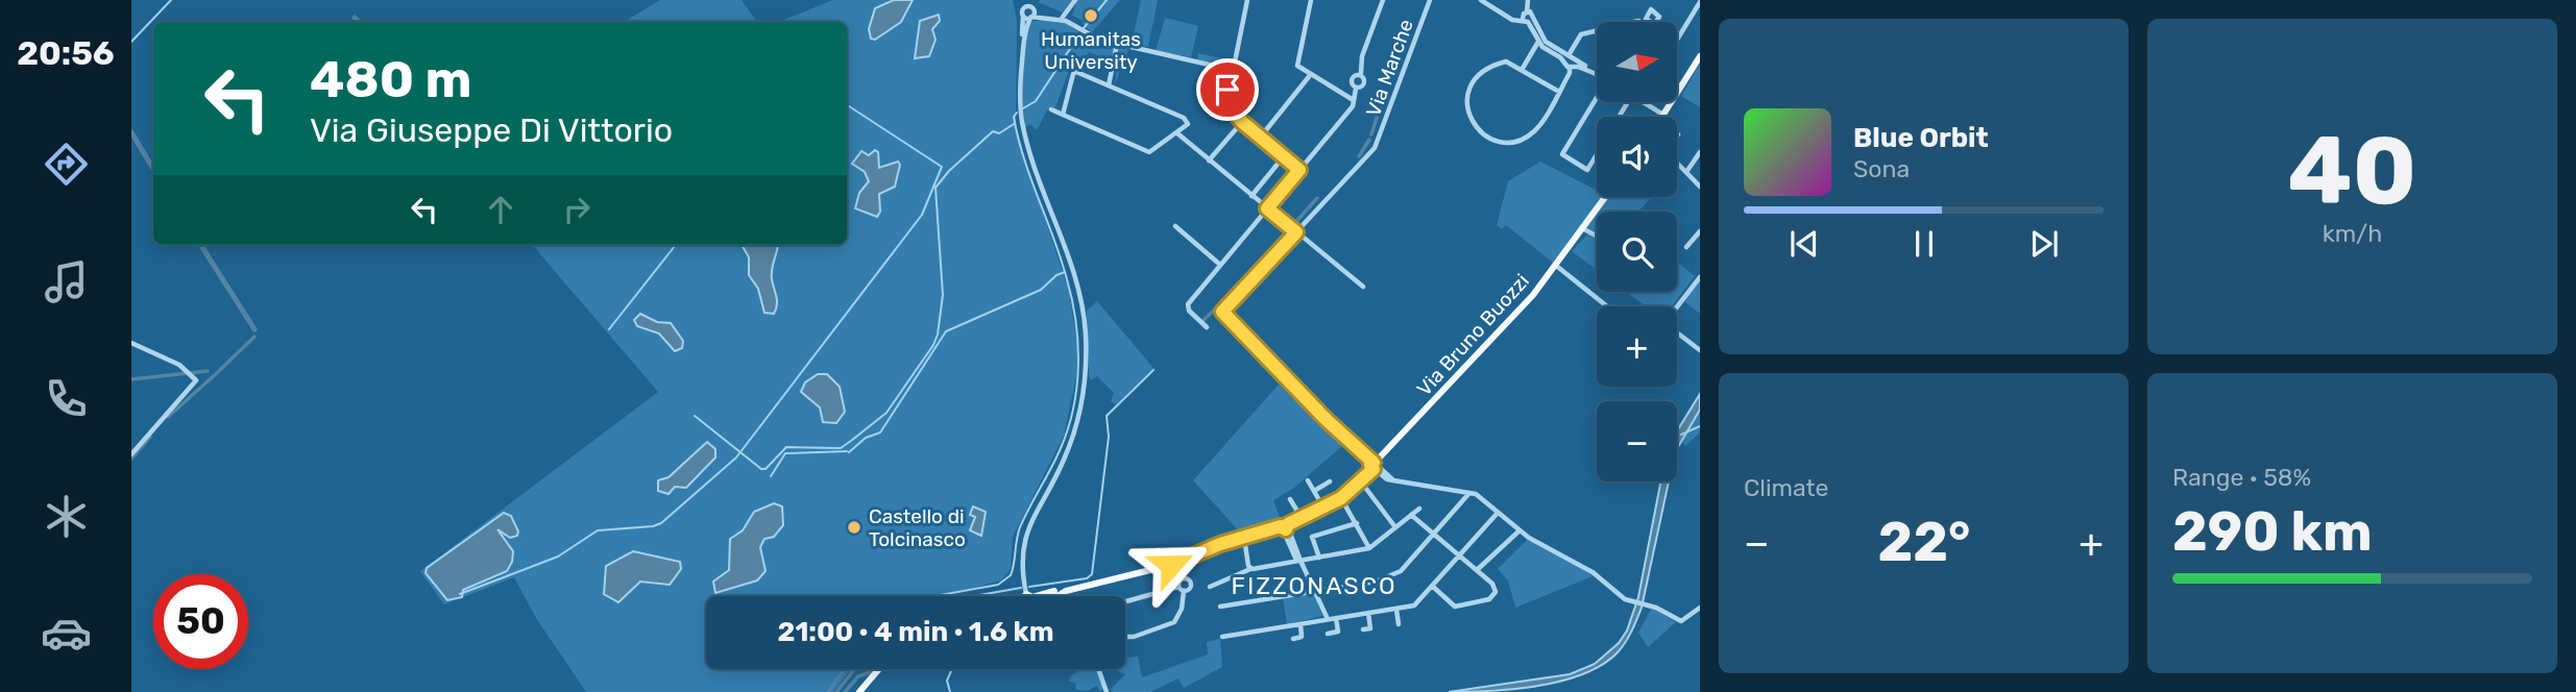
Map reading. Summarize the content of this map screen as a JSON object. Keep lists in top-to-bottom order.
{
  "streets": {
    "main road": ["Via Bruno Buozzi"],
    "street": ["Via Marche"]
  },
  "districts": ["FIZZONASCO"],
  "places": ["Humanitas University", "Castello di Tolcinasco"],
  "north": "right",
  "page": {
    "tabs": "20:56",
    "tile": [
      ["40", "km/h"],
      "Climate",
      ["Range · 58%", "290 km"]
    ],
    "map_buttons": ["+", "−"],
    "turn": ["480 m", "Via Giuseppe Di Vittorio"],
    "song": ["Blue Orbit", "Sona"],
    "heat": ["−", "22°", "+"],
    "limit": "50",
    "trip": "21:00 · 4 min · 1.6 km"
  }
}
